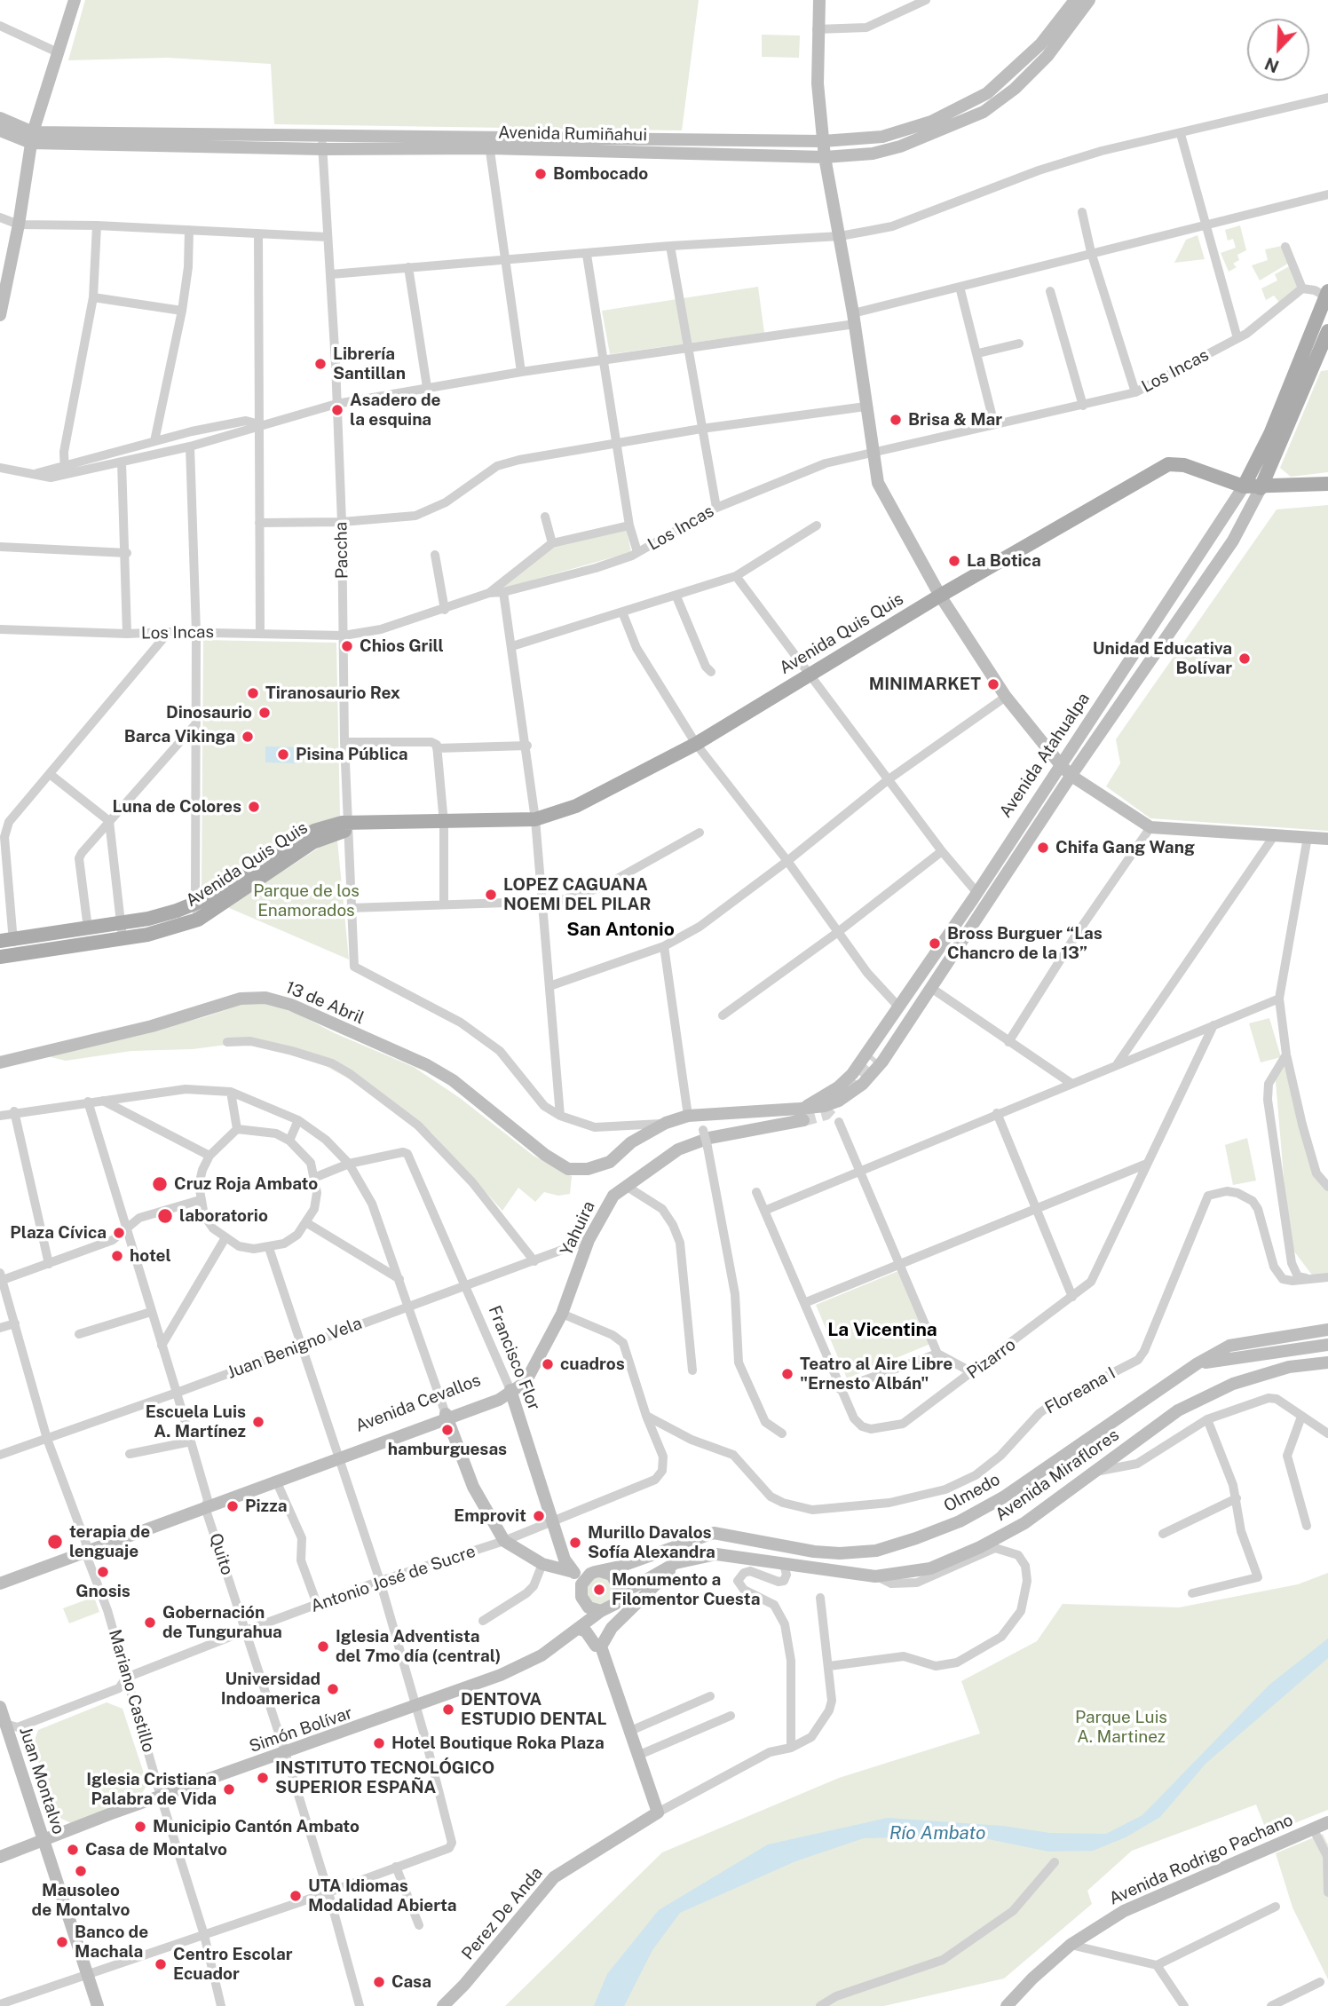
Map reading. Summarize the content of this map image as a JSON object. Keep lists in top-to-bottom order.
{
  "streets": {
    "main road": [
      "Avenida Rumiñahui",
      "Avenida Quis Quis",
      "Avenida Atahualpa",
      "13 de Abril",
      "Yahuira",
      "Francisco Flor",
      "Avenida Cevallos",
      "Avenida Miraflores",
      "Olmedo",
      "Simón Bolívar",
      "Juan Montalvo",
      "Avenida Rodrigo Pachano",
      "Perez De Anda"
    ],
    "street": [
      "Los Incas",
      "Paccha",
      "Juan Benigno Vela",
      "Pizarro",
      "Floreana I",
      "Quito",
      "Antonio José de Sucre",
      "Mariano Castillo"
    ]
  },
  "crossings": [
    ["Avenida Rumiñahui", "Paccha"],
    ["Los Incas", "Paccha"],
    ["Paccha", "Avenida Quis Quis"],
    ["Avenida Quis Quis", "Avenida Atahualpa"],
    ["Avenida Atahualpa", "13 de Abril"],
    ["Avenida Atahualpa", "Yahuira"],
    ["Yahuira", "Juan Benigno Vela"],
    ["Yahuira", "Francisco Flor"],
    ["Yahuira", "Avenida Cevallos"],
    ["Juan Benigno Vela", "Francisco Flor"],
    ["Juan Benigno Vela", "Quito"],
    ["Juan Benigno Vela", "Mariano Castillo"],
    ["Francisco Flor", "Avenida Cevallos"],
    ["Francisco Flor", "Avenida Miraflores"],
    ["Francisco Flor", "Olmedo"],
    ["Francisco Flor", "Antonio José de Sucre"],
    ["Francisco Flor", "Simón Bolívar"],
    ["Floreana I", "Antonio José de Sucre"],
    ["Avenida Cevallos", "Quito"],
    ["Avenida Cevallos", "Mariano Castillo"],
    ["Avenida Miraflores", "Olmedo"],
    ["Avenida Miraflores", "Simón Bolívar"],
    ["Olmedo", "Simón Bolívar"],
    ["Quito", "Antonio José de Sucre"],
    ["Quito", "Simón Bolívar"],
    ["Antonio José de Sucre", "Mariano Castillo"],
    ["Antonio José de Sucre", "Juan Montalvo"],
    ["Mariano Castillo", "Simón Bolívar"],
    ["Simón Bolívar", "Juan Montalvo"]
  ],
  "districts": ["San Antonio", "La Vicentina"],
  "water": ["Río Ambato"],
  "parks": ["Parque de los Enamorados", "Parque Luis A. Martinez"],
  "places": [
    "Bombocado",
    "Librería Santillan",
    "Asadero de la esquina",
    "Brisa & Mar",
    "La Botica",
    "Chios Grill",
    "Unidad Educativa Bolívar",
    "MINIMARKET",
    "Tiranosaurio Rex",
    "Dinosaurio",
    "Barca Vikinga",
    "Pisina Pública",
    "Luna de Colores",
    "Chifa Gang Wang",
    "LOPEZ CAGUANA NOEMI DEL PILAR",
    "Bross Burguer “Las Chancro de la 13”",
    "Cruz Roja Ambato",
    "laboratorio",
    "Plaza Cívica",
    "hotel",
    "cuadros",
    "Teatro al Aire Libre \"Ernesto Albán\"",
    "Escuela Luis A. Martínez",
    "hamburguesas",
    "Pizza",
    "Emprovit",
    "terapia de lenguaje",
    "Murillo Davalos Sofía Alexandra",
    "Gnosis",
    "Monumento a Filomentor Cuesta",
    "Gobernación de Tungurahua",
    "Iglesia Adventista del 7mo día (central)",
    "Universidad Indoamerica",
    "DENTOVA ESTUDIO DENTAL",
    "Hotel Boutique Roka Plaza",
    "INSTITUTO TECNOLÓGICO SUPERIOR ESPAÑA",
    "Iglesia Cristiana Palabra de Vida",
    "Municipio Cantón Ambato",
    "Casa de Montalvo",
    "Mausoleo de Montalvo",
    "UTA Idiomas Modalidad Abierta",
    "Banco de Machala",
    "Centro Escolar Ecuador",
    "Casa"
  ],
  "north": "bottom left"
}
